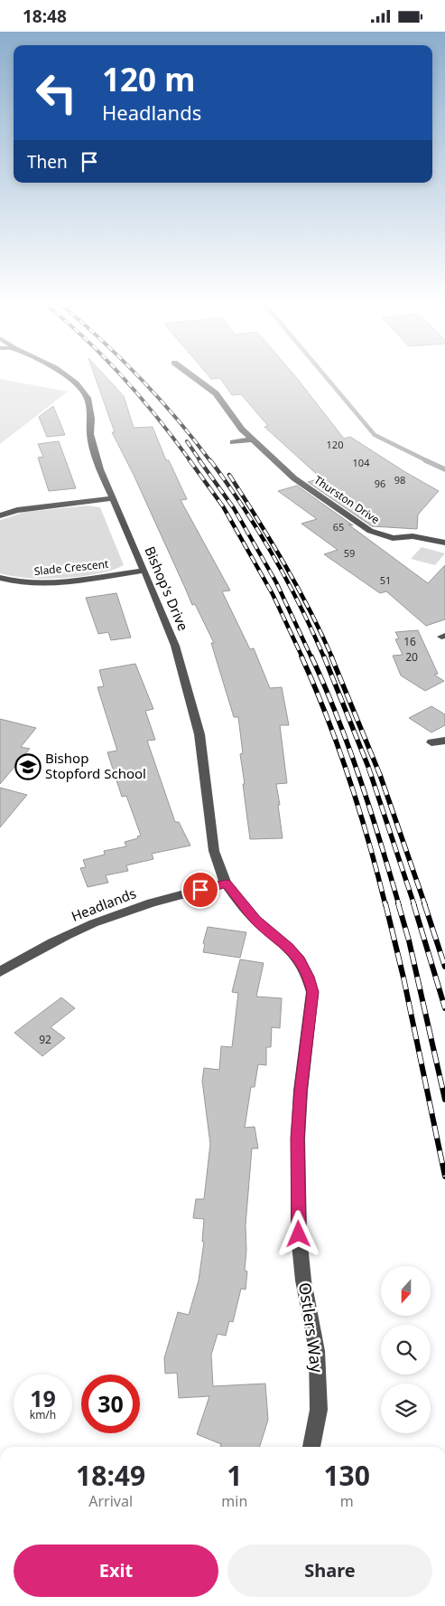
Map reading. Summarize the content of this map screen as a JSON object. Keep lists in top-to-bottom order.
{
  "streets": {
    "street": [
      "Thurston Drive",
      "Slade Crescent",
      "Bishop's Drive",
      "Headlands",
      "Ostlers Way"
    ]
  },
  "crossings": [
    ["Slade Crescent", "Bishop's Drive"],
    ["Bishop's Drive", "Headlands"],
    ["Bishop's Drive", "Ostlers Way"],
    ["Headlands", "Ostlers Way"]
  ],
  "places": {
    "school or university": ["Bishop Stopford School"]
  },
  "house_numbers": [
    "120",
    "104",
    "98",
    "96",
    "65",
    "59",
    "51",
    "16",
    "20",
    "92"
  ],
  "north": "bottom",
  "page": {
    "status": "18:48",
    "turn": ["120 m", "Headlands"],
    "then": "Then",
    "speed": "19 km/h",
    "limit": "30",
    "eta": [
      "18:49",
      "Arrival",
      "1",
      "min",
      "130",
      "m"
    ],
    "buttons": ["Exit", "Share"]
  }
}
